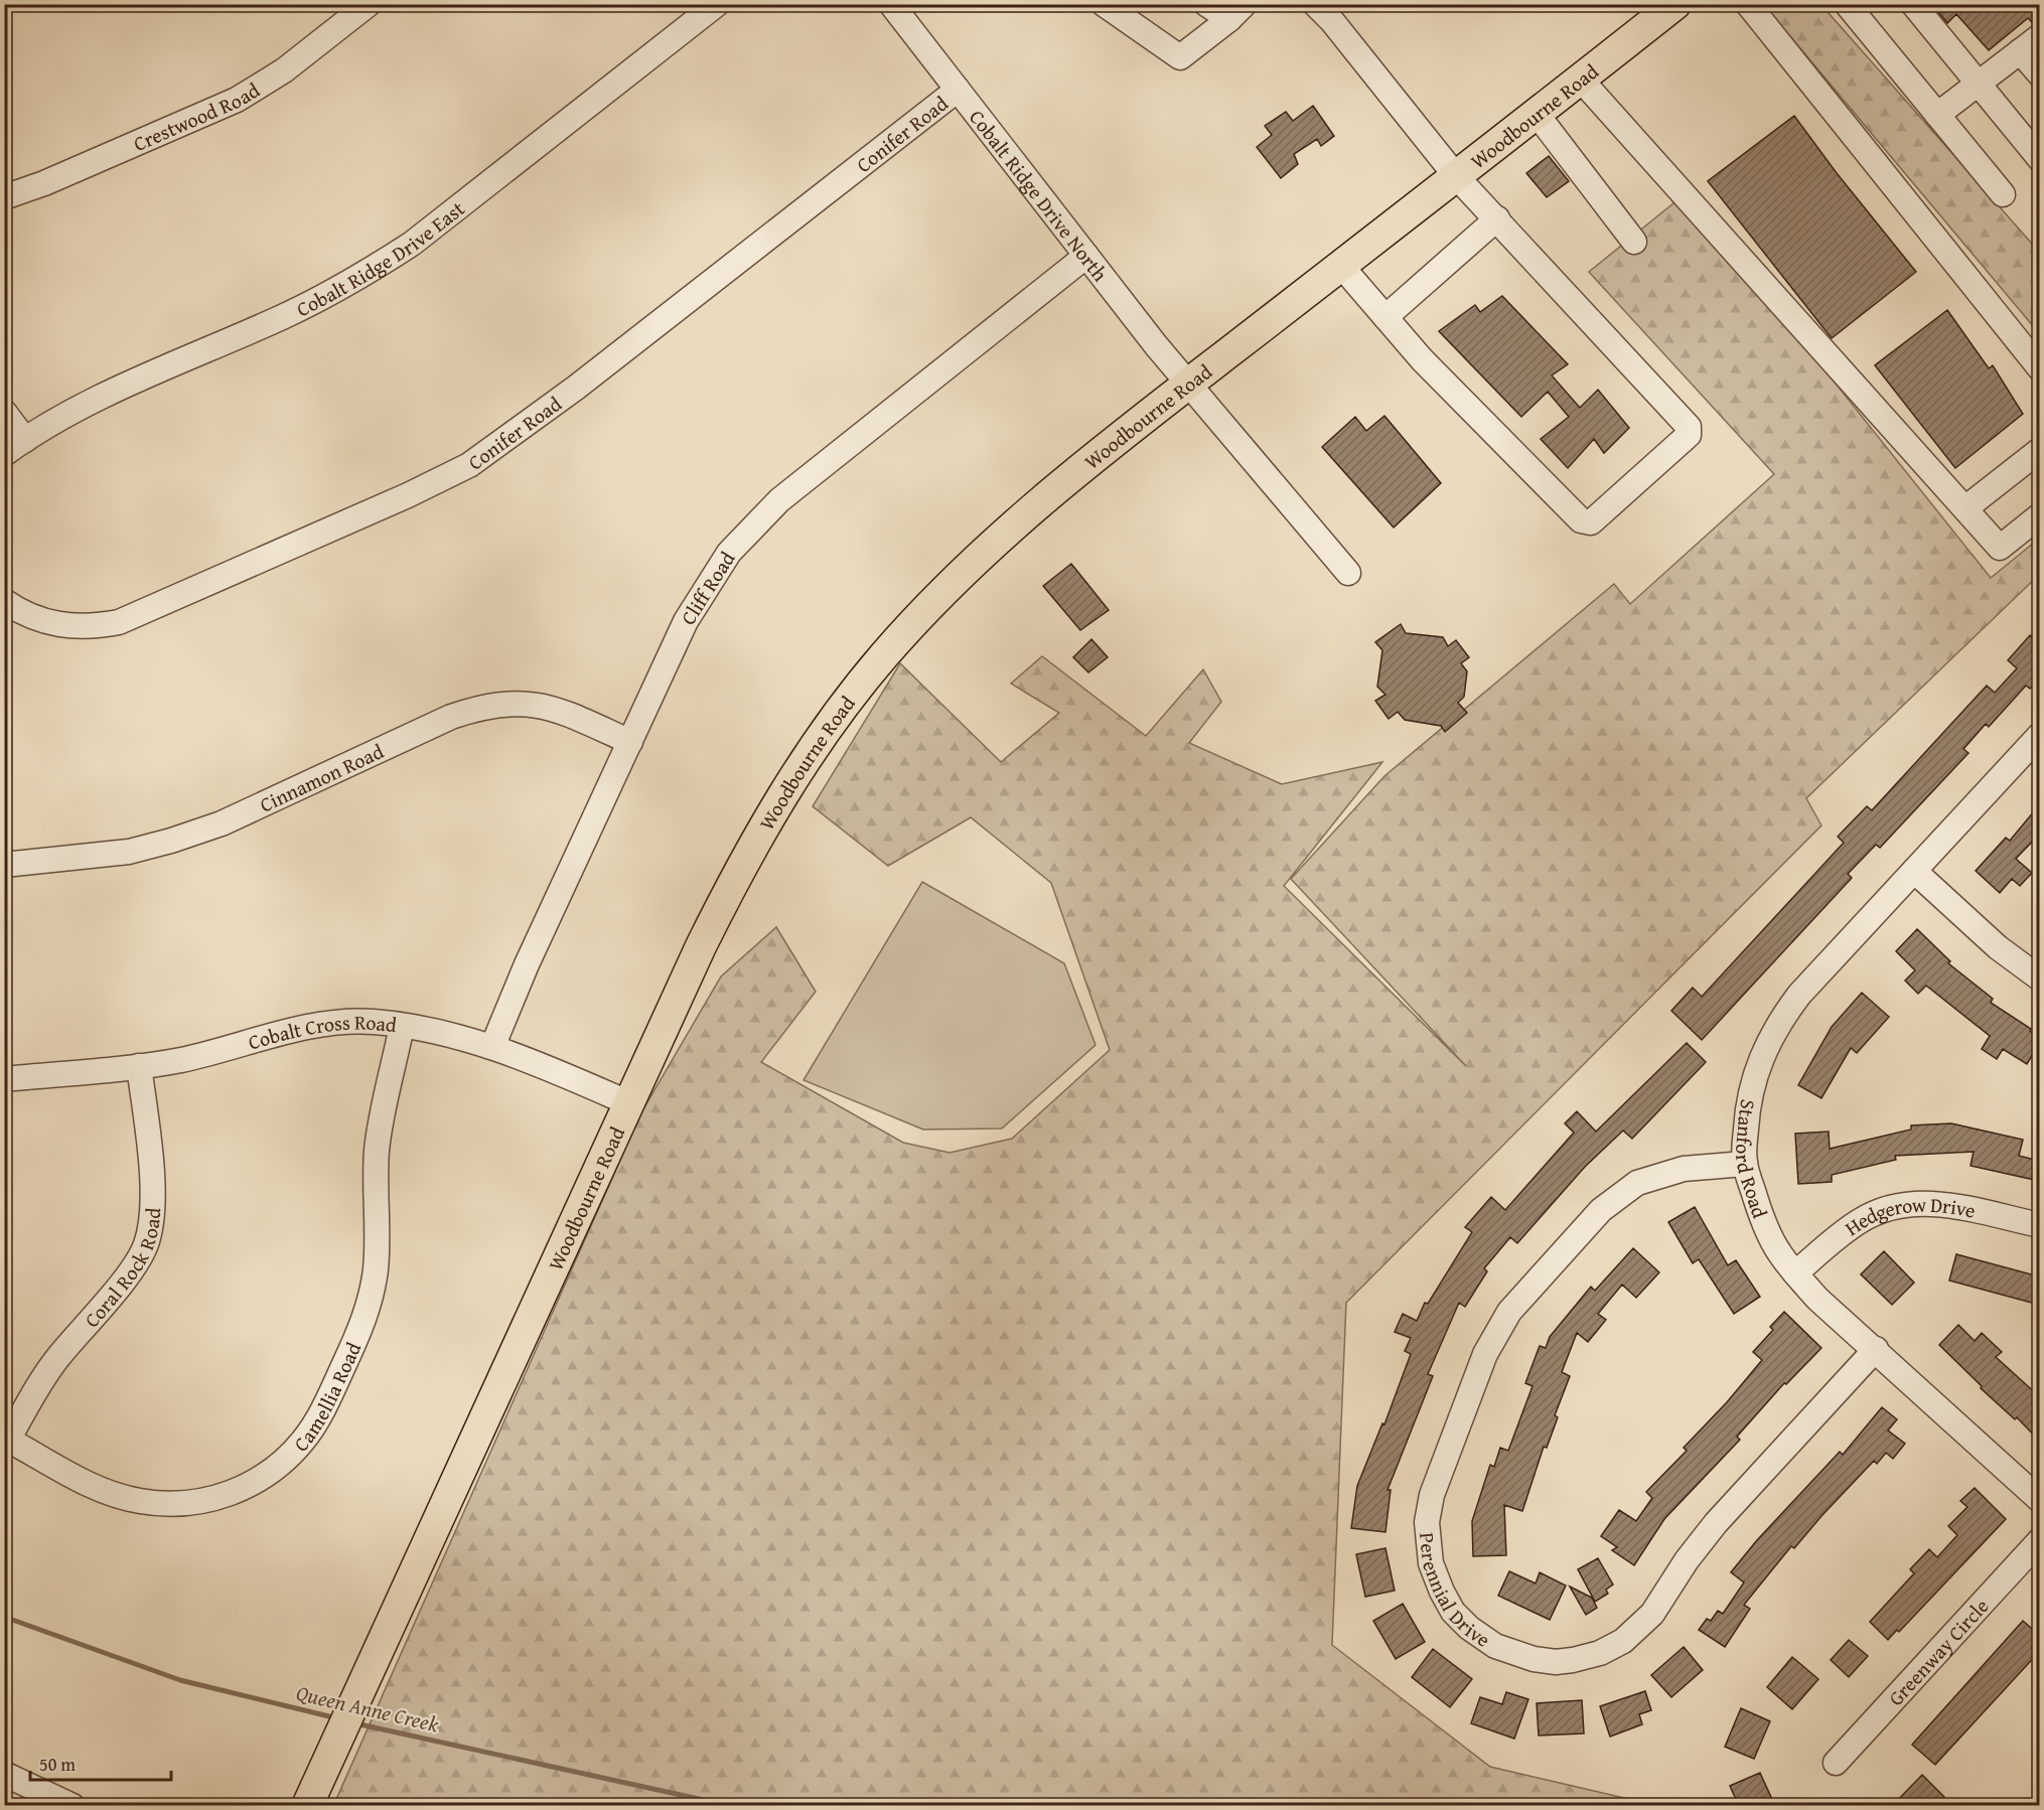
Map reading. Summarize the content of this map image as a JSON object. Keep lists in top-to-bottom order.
{
  "streets": {
    "main road": ["Woodbourne Road"],
    "street": [
      "Crestwood Road",
      "Conifer Road",
      "Cobalt Ridge Drive North",
      "Cobalt Ridge Drive East",
      "Cliff Road",
      "Cinnamon Road",
      "Cobalt Cross Road",
      "Stanford Road",
      "Hedgerow Drive",
      "Coral Rock Road",
      "Camellia Road",
      "Perennial Drive",
      "Greenway Circle"
    ]
  },
  "crossings": [
    ["Woodbourne Road", "Cobalt Ridge Drive North"],
    ["Woodbourne Road", "Cobalt Cross Road"],
    ["Conifer Road", "Cobalt Ridge Drive North"],
    ["Cobalt Ridge Drive North", "Cliff Road"],
    ["Cliff Road", "Cinnamon Road"],
    ["Cliff Road", "Cobalt Cross Road"],
    ["Cobalt Cross Road", "Coral Rock Road"],
    ["Cobalt Cross Road", "Camellia Road"],
    ["Stanford Road", "Hedgerow Drive"],
    ["Stanford Road", "Perennial Drive"],
    ["Coral Rock Road", "Camellia Road"]
  ],
  "water": ["Queen Anne Creek"],
  "scale_bar": "50 m"
}
